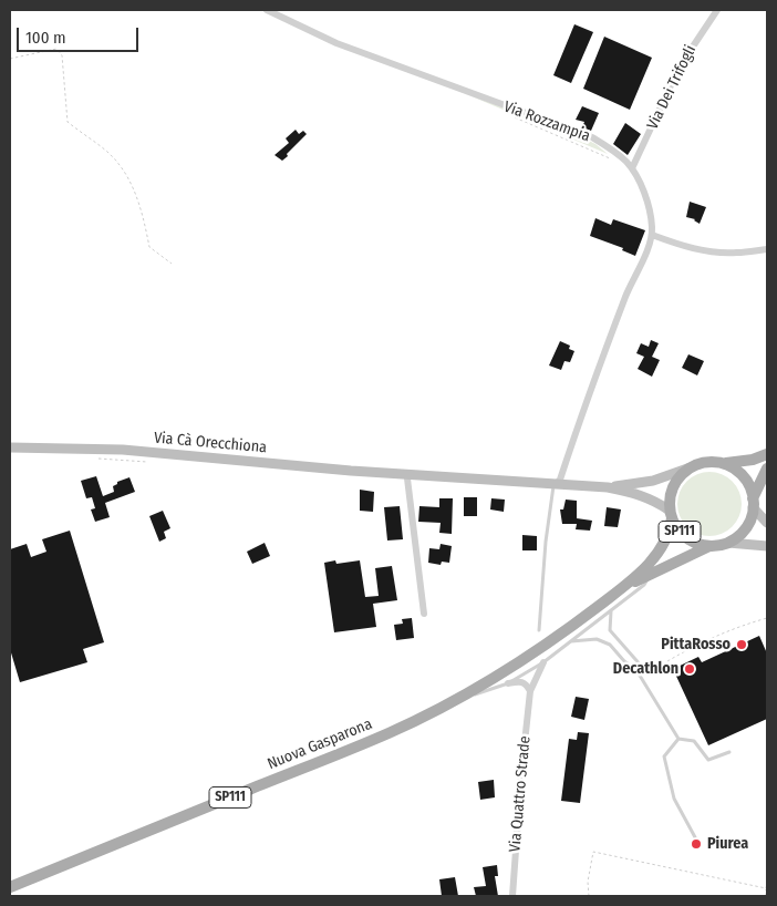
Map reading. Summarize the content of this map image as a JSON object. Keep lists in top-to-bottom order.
{
  "streets": {
    "main road": ["Via Cà Orecchiona", "SP111", "Nuova Gasparona"],
    "street": ["Via Dei Trifogli", "Via Rozzampia", "Via Quattro Strade"]
  },
  "crossings": [
    ["Via Dei Trifogli", "Via Rozzampia"],
    ["Via Cà Orecchiona", "SP111"],
    ["Via Cà Orecchiona", "Nuova Gasparona"],
    ["SP111", "Nuova Gasparona"]
  ],
  "places": ["PittaRosso", "Decathlon", "Piurea"],
  "scale_bar": "100 m"
}
